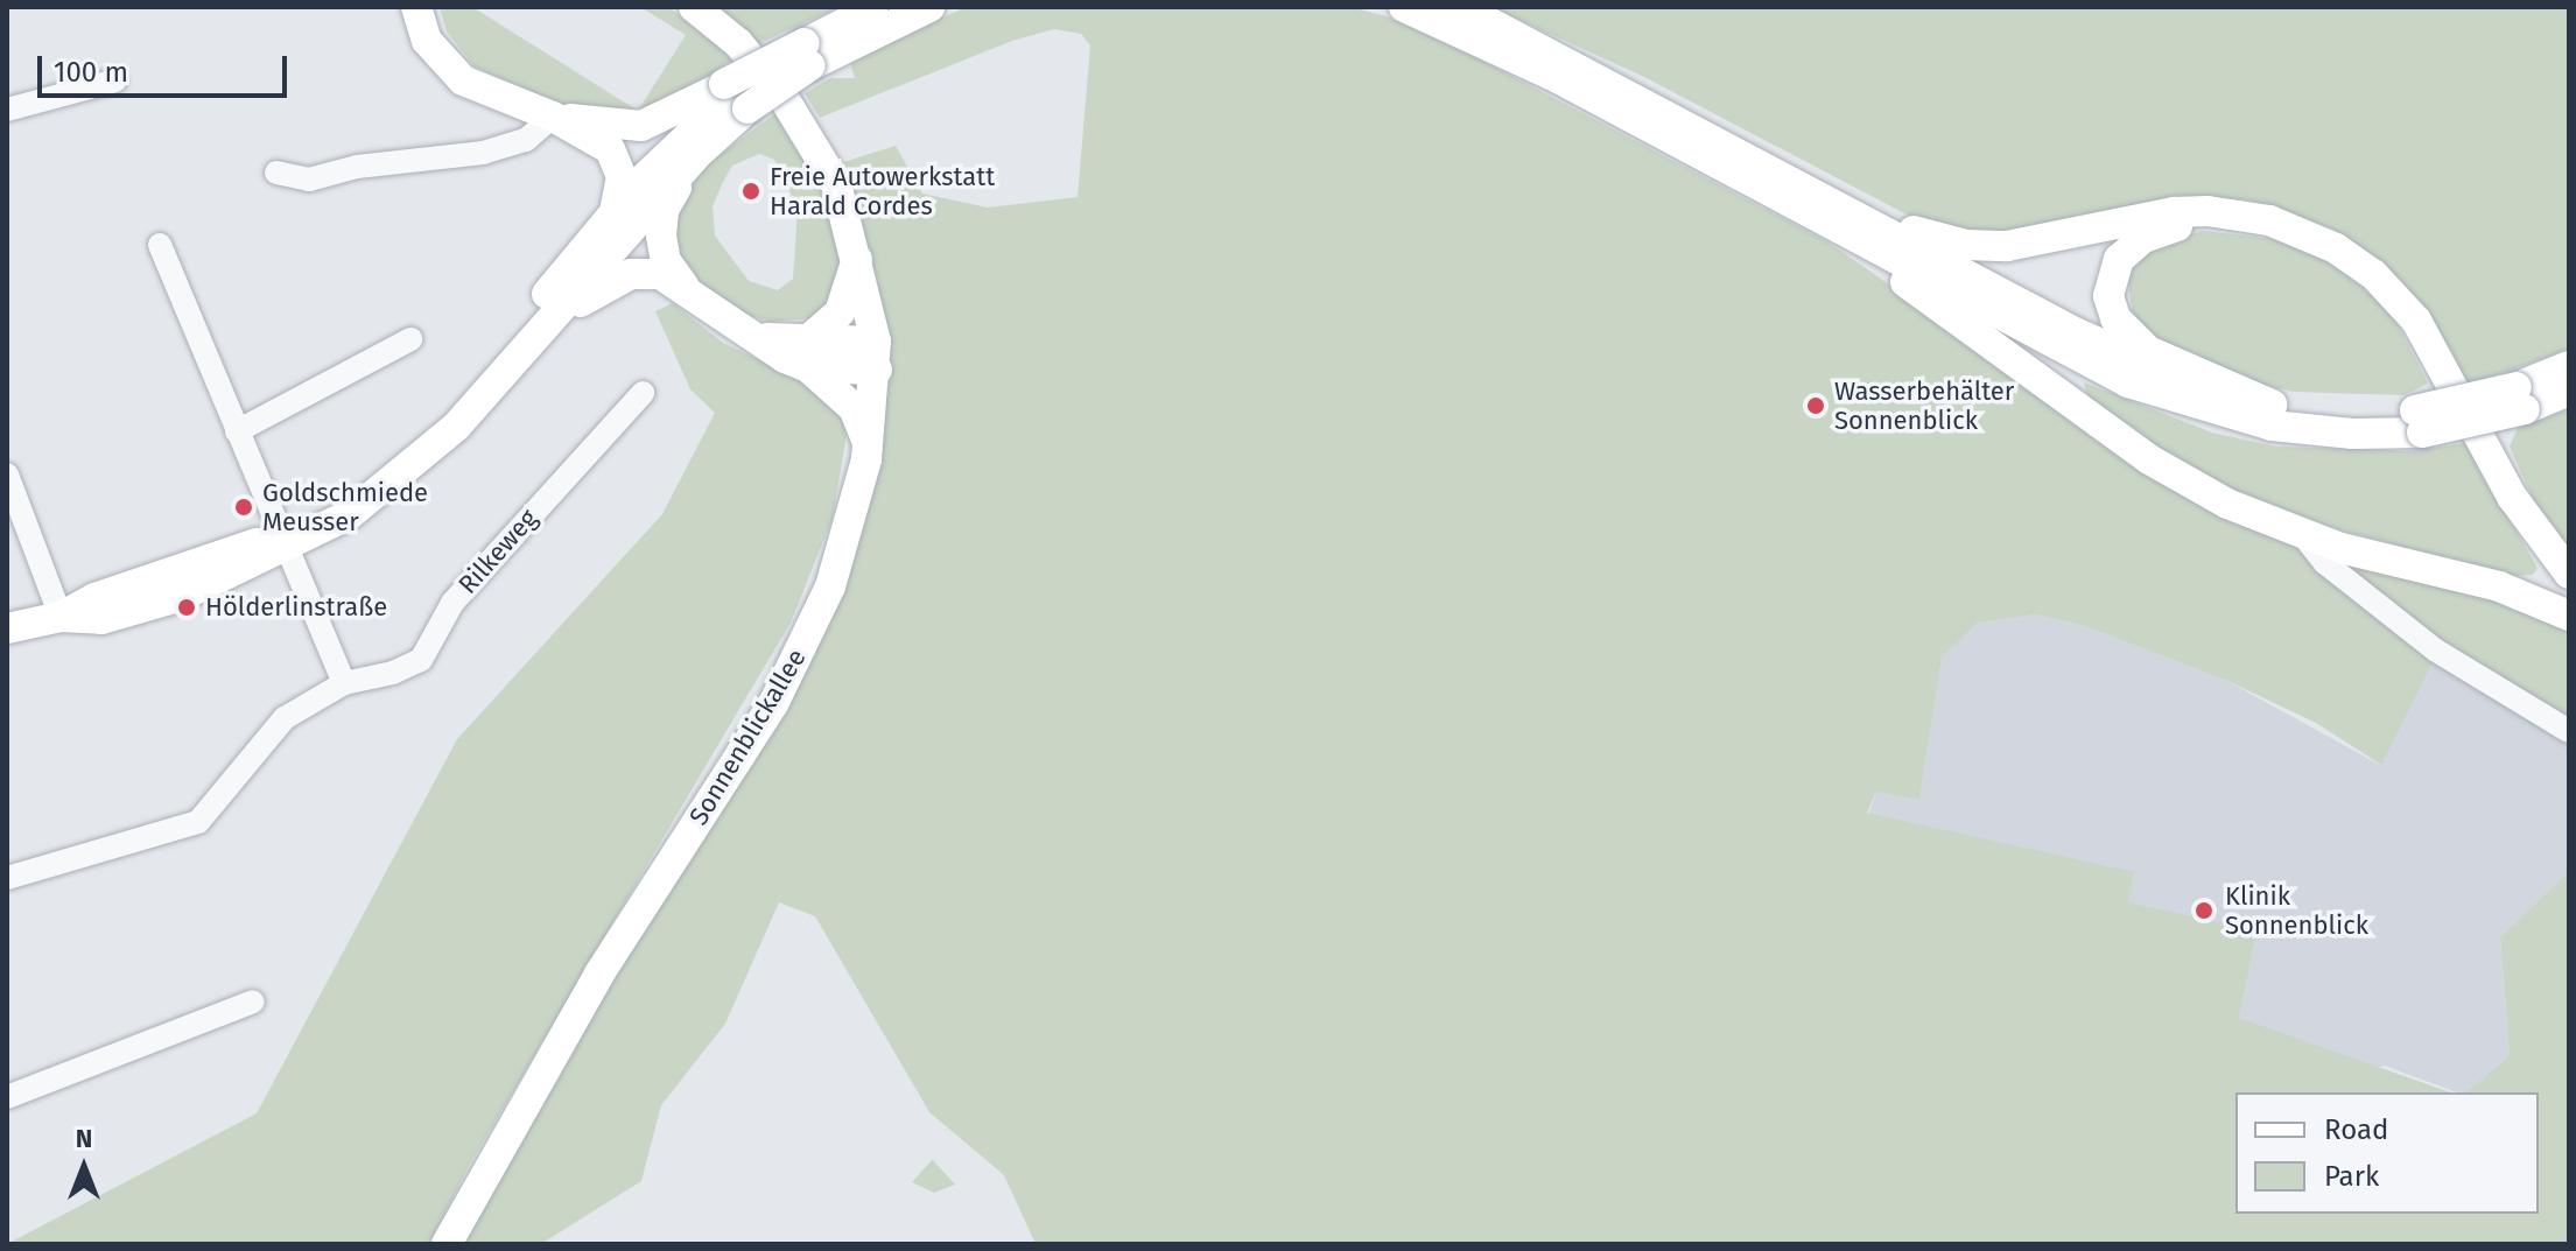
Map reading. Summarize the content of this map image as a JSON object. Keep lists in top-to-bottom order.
{
  "streets": {
    "main road": ["Sonnenblickallee"],
    "street": ["Rilkeweg"]
  },
  "places": [
    "Freie Autowerkstatt Harald Cordes",
    "Wasserbehälter Sonnenblick",
    "Goldschmiede Meusser",
    "Hölderlinstraße",
    "Klinik Sonnenblick"
  ],
  "legend": ["Road", "Park"],
  "scale_bar": "100 m",
  "north": "top"
}
